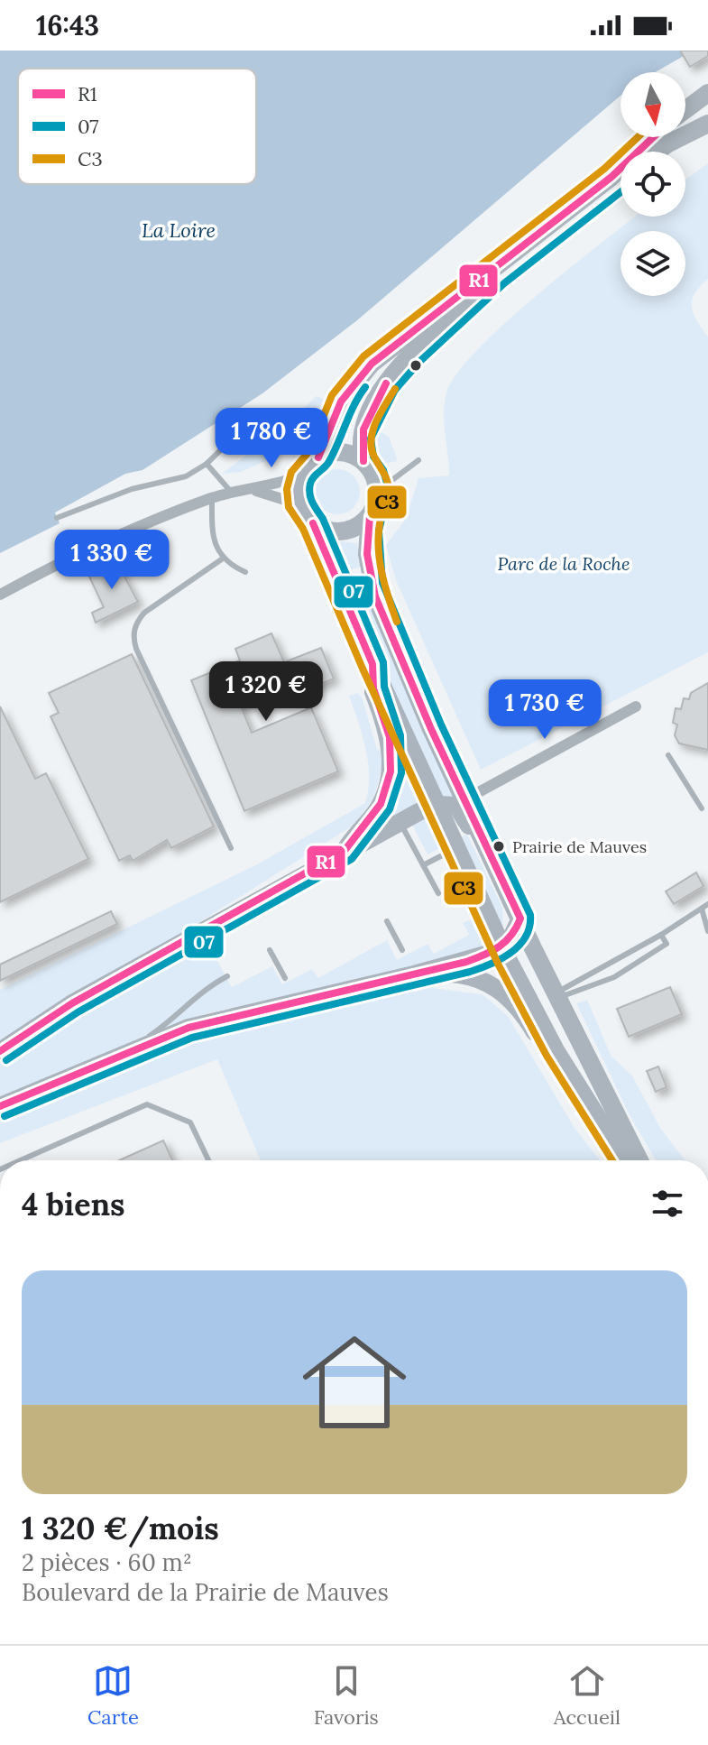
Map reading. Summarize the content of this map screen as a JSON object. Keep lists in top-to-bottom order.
{
  "water": ["La Loire"],
  "parks": ["Parc de la Roche"],
  "places": ["Prairie de Mauves"],
  "lines": ["transit line R1", "transit line C3", "transit line 07"],
  "legend": ["R1", "07", "C3"],
  "north": "bottom",
  "page": {
    "status": "16:43",
    "price": [
      "1 780 €",
      "1 330 €",
      "1 320 €",
      "1 730 €"
    ],
    "heading": "4 biens",
    "list": [
      {
        "name": "1 320 €/mois",
        "note": "2 pièces · 60 m² · Boulevard de la Prairie de Mauves"
      }
    ],
    "tabs": ["Carte", "Favoris", "Accueil"]
  }
}
